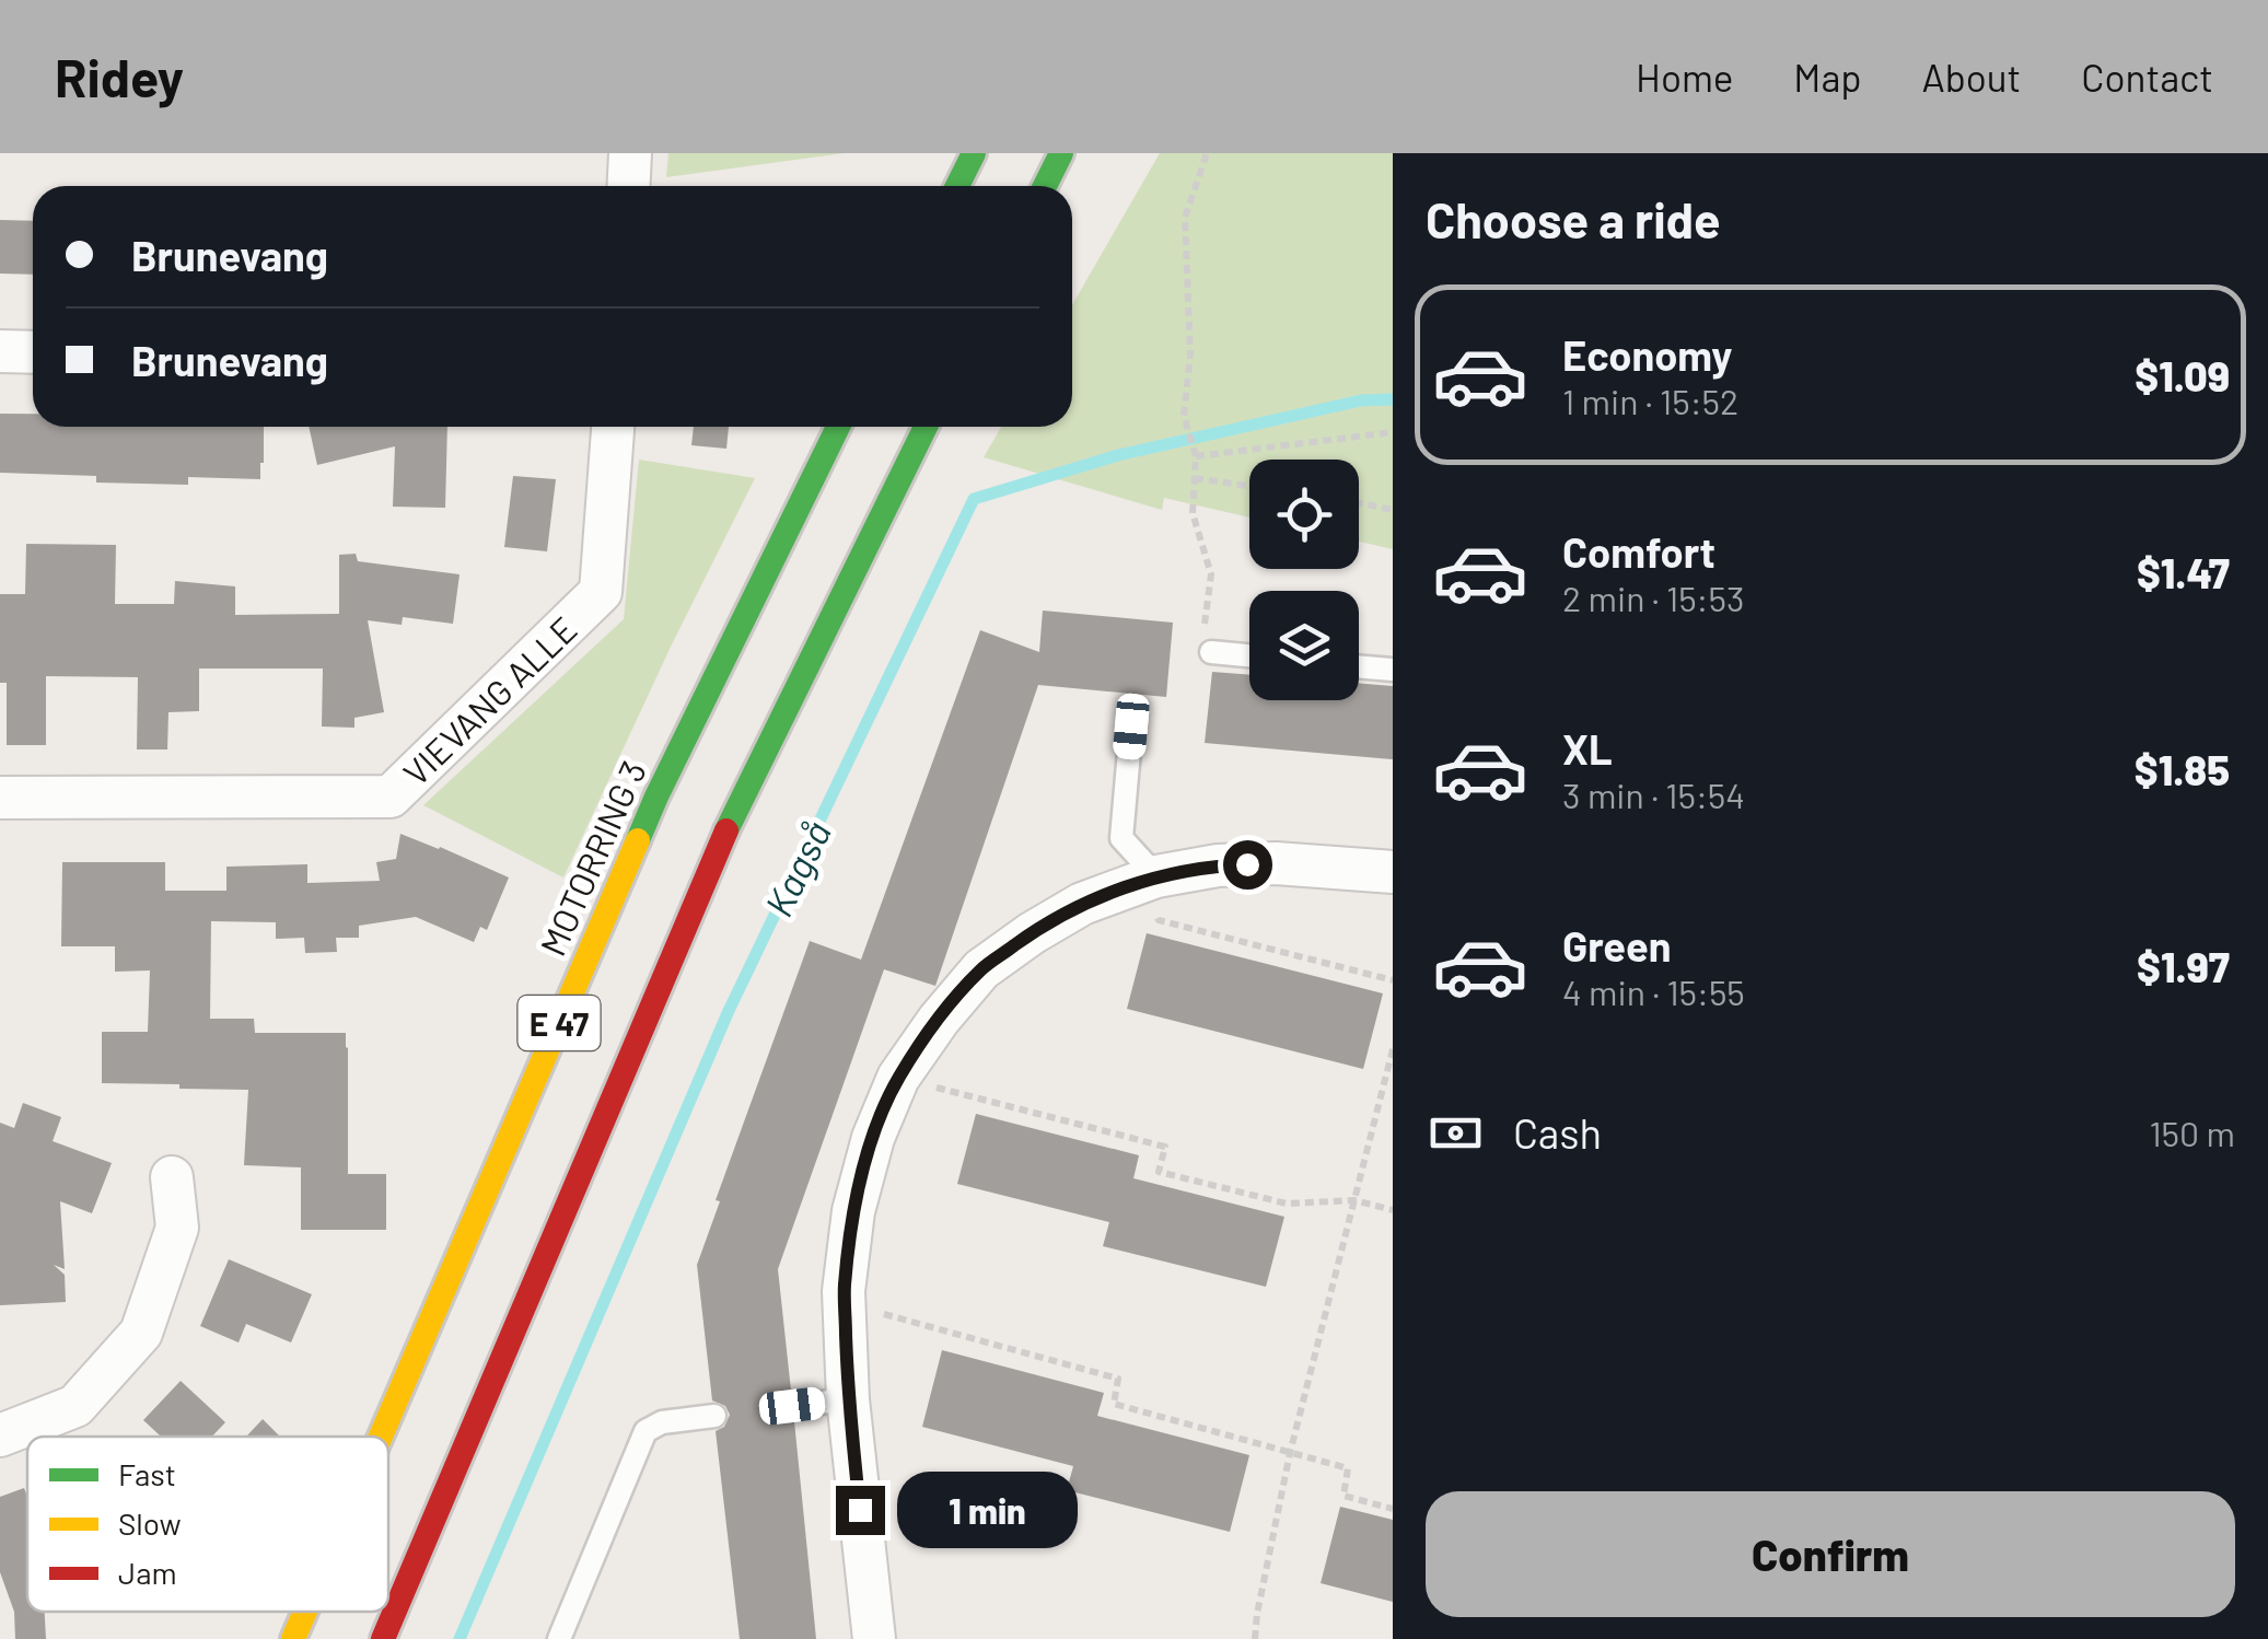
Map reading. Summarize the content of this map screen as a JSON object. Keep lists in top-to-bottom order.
{
  "streets": {
    "highway": ["MOTORRING 3", "E 47"],
    "street": ["VIEVANG ALLE"]
  },
  "water": ["Kagså"],
  "legend": ["Fast", "Slow", "Jam"],
  "page": {
    "header": "Ridey",
    "nav": [
      "Home",
      "Map",
      "About",
      "Contact"
    ],
    "heading": "Choose a ride",
    "banner": ["Brunevang", "Brunevang"],
    "list": [
      {
        "name": "Economy",
        "note": "1 min · 15:52",
        "value": "$1.09"
      },
      {
        "name": "Comfort",
        "note": "2 min · 15:53",
        "value": "$1.47"
      },
      {
        "name": "XL",
        "note": "3 min · 15:54",
        "value": "$1.85"
      },
      {
        "name": "Green",
        "note": "4 min · 15:55",
        "value": "$1.97"
      }
    ],
    "pay": ["Cash", "150 m"],
    "buttons": "Confirm",
    "bubble": "1 min"
  }
}
